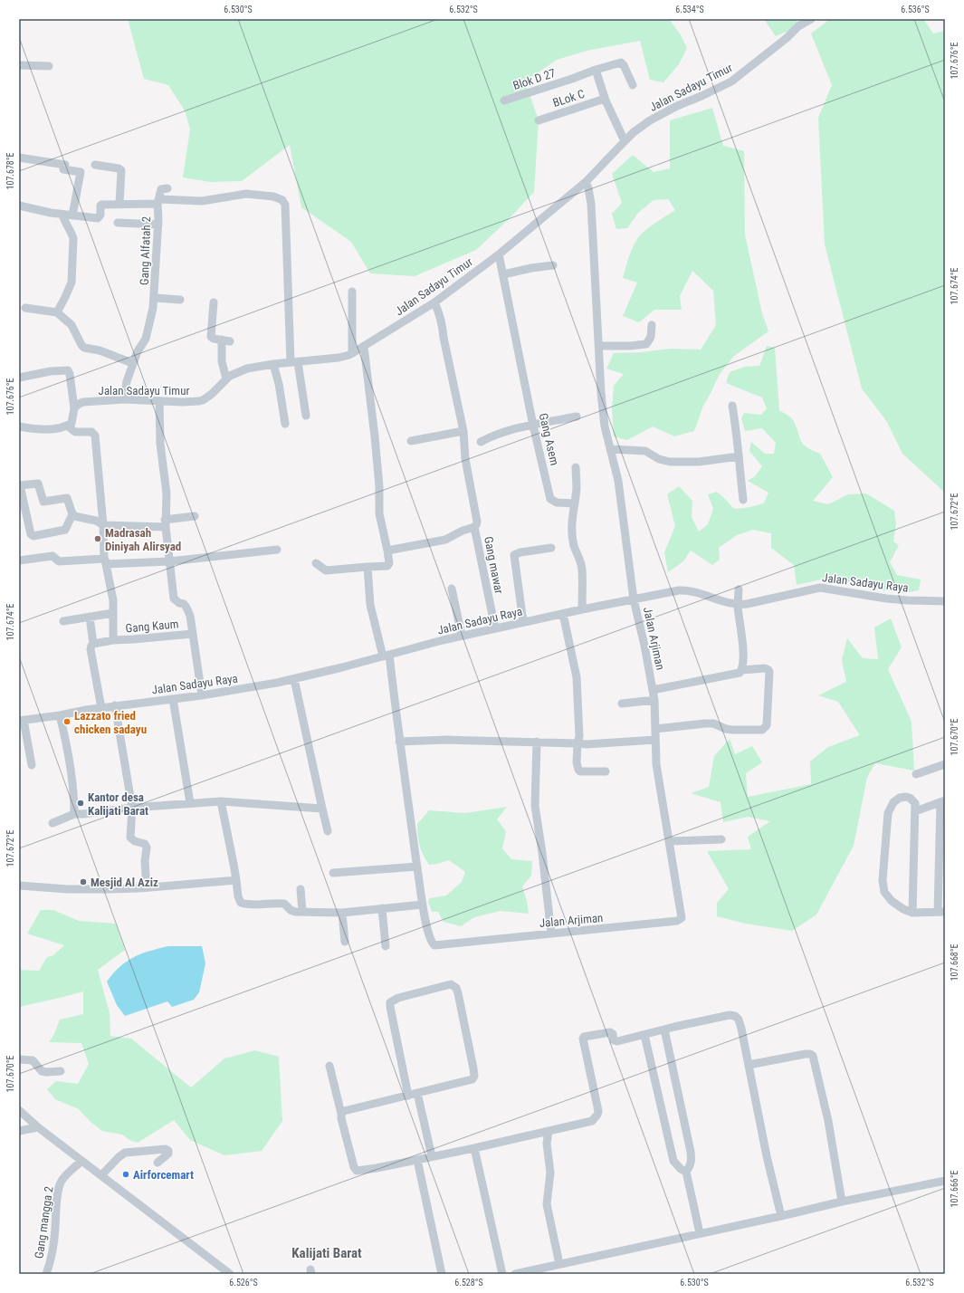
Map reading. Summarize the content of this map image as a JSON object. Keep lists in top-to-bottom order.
{
  "streets": {
    "street": [
      "Blok D 27",
      "Jalan Sadayu Timur",
      "BLok C",
      "Gang Alfatah 2",
      "Gang Asem",
      "Gang mawar",
      "Jalan Sadayu Raya",
      "Gang Kaum",
      "Jalan Arjiman",
      "Gang mangga 2"
    ]
  },
  "crossings": [
    ["Jalan Sadayu Timur", "Gang Alfatah 2"],
    ["Jalan Sadayu Timur", "Gang Asem"],
    ["Jalan Sadayu Timur", "Gang mawar"],
    ["Jalan Sadayu Timur", "Jalan Arjiman"],
    ["Gang mawar", "Jalan Sadayu Raya"],
    ["Jalan Sadayu Raya", "Jalan Arjiman"]
  ],
  "districts": ["Kalijati Barat"],
  "places": [
    "Madrasah Diniyah Alirsyad",
    "Lazzato fried chicken sadayu",
    "Kantor desa Kalijati Barat",
    "Mesjid Al Aziz",
    "Airforcemart"
  ],
  "coordinates": [
    "6.530°S",
    "6.532°S",
    "6.534°S",
    "6.536°S",
    "107.676°E",
    "107.678°E",
    "107.674°E",
    "107.672°E",
    "107.670°E",
    "107.668°E",
    "107.666°E",
    "6.526°S",
    "6.528°S"
  ]
}
